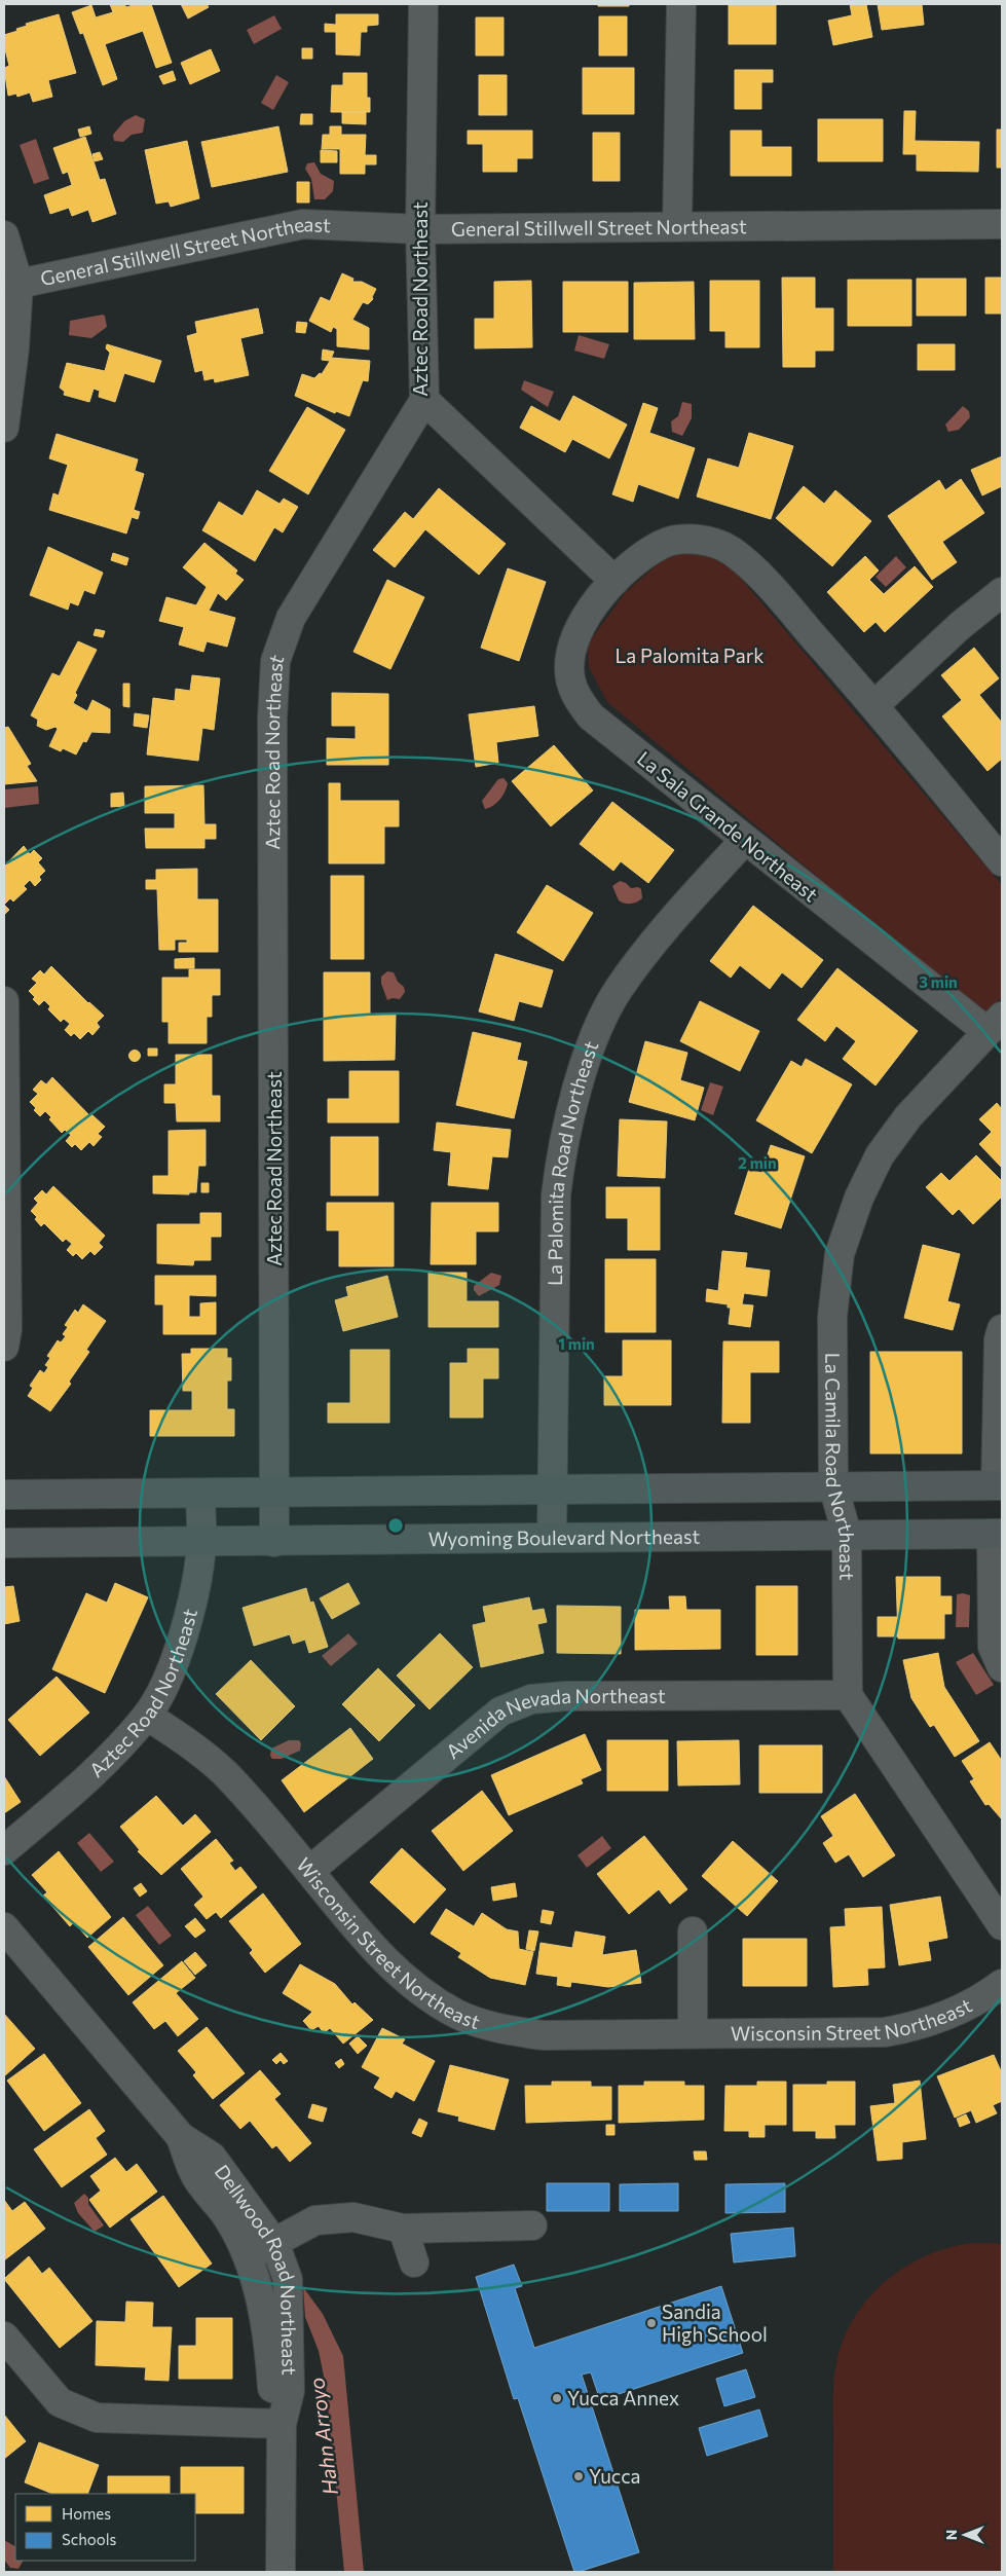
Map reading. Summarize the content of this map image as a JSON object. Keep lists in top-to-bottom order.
{
  "streets": {
    "main road": ["Wyoming Boulevard Northeast"],
    "street": [
      "General Stillwell Street Northeast",
      "Aztec Road Northeast",
      "La Sala Grande Northeast",
      "La Palomita Road Northeast",
      "La Camila Road Northeast",
      "Avenida Nevada Northeast",
      "Wisconsin Street Northeast",
      "Dellwood Road Northeast"
    ]
  },
  "crossings": [
    ["General Stillwell Street Northeast", "Aztec Road Northeast"],
    ["Aztec Road Northeast", "Wyoming Boulevard Northeast"],
    ["Aztec Road Northeast", "Wisconsin Street Northeast"],
    ["La Sala Grande Northeast", "La Palomita Road Northeast"],
    ["La Sala Grande Northeast", "La Camila Road Northeast"],
    ["La Palomita Road Northeast", "Wyoming Boulevard Northeast"],
    ["La Camila Road Northeast", "Wyoming Boulevard Northeast"],
    ["La Camila Road Northeast", "Avenida Nevada Northeast"],
    ["Avenida Nevada Northeast", "Wisconsin Street Northeast"]
  ],
  "water": ["Hahn Arroyo"],
  "parks": ["La Palomita Park"],
  "places": ["Sandia High School", "Yucca Annex", "Yucca"],
  "legend": ["Homes", "Schools"],
  "north": "left",
  "rings": ["3 min", "2 min", "1 min"]
}
